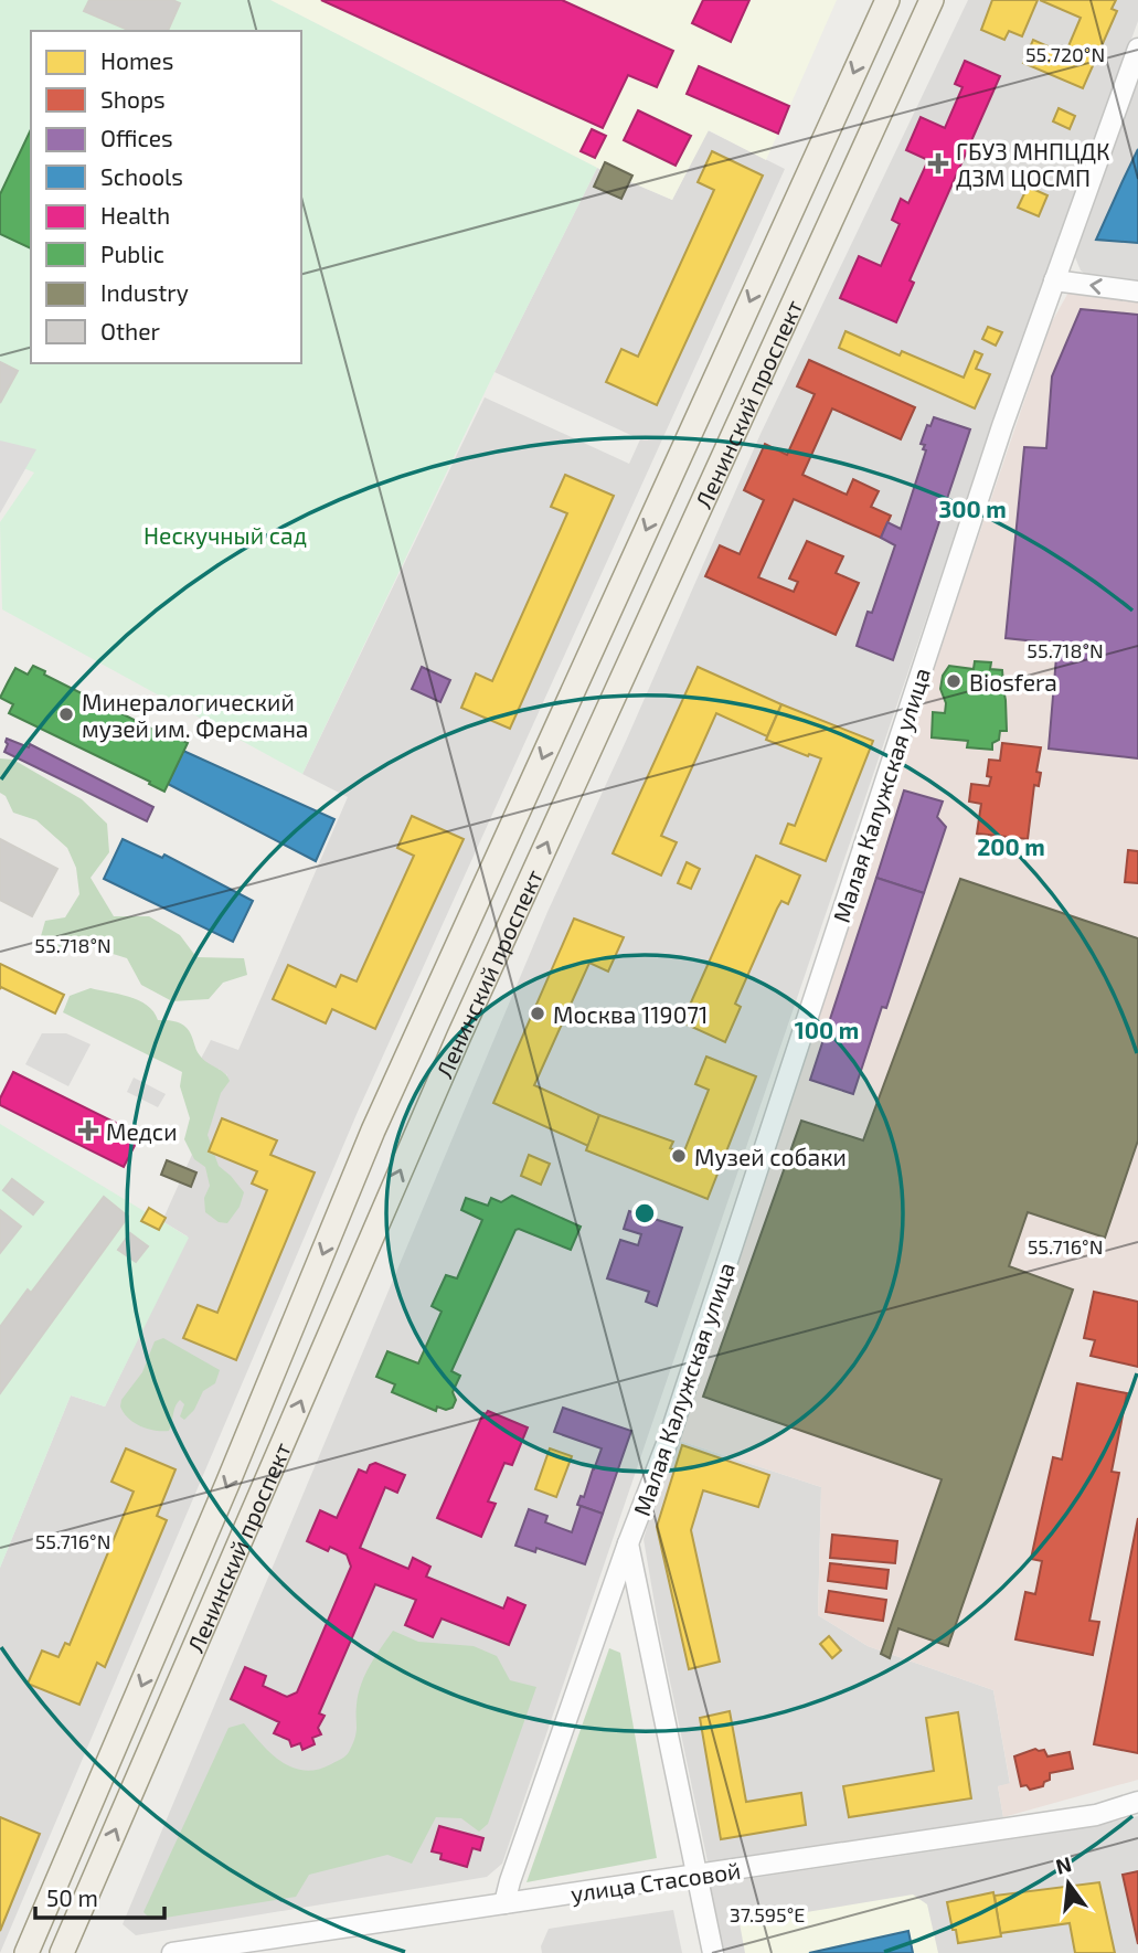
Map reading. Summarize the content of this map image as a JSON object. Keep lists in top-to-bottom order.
{
  "streets": {
    "main road": ["Ленинский проспект"],
    "street": ["Малая Калужская улица", "улица Стасовой"]
  },
  "crossings": [
    ["Малая Калужская улица", "улица Стасовой"]
  ],
  "parks": ["Нескучный сад"],
  "places": {
    "health": ["ГБУЗ МНПЦДК ДЗМ ЦОСМП", "Медси"],
    "other": [
      "Biosfera",
      "Минералогический музей им. Ферсмана",
      "Москва 119071",
      "Музей собаки"
    ]
  },
  "legend": [
    "Homes",
    "Shops",
    "Offices",
    "Schools",
    "Health",
    "Public",
    "Industry",
    "Other"
  ],
  "scale_bar": "50 m",
  "north": "top",
  "coordinates": [
    "55.720°N",
    "55.718°N",
    "55.716°N",
    "37.595°E"
  ],
  "rings": ["300 m", "200 m", "100 m"]
}
